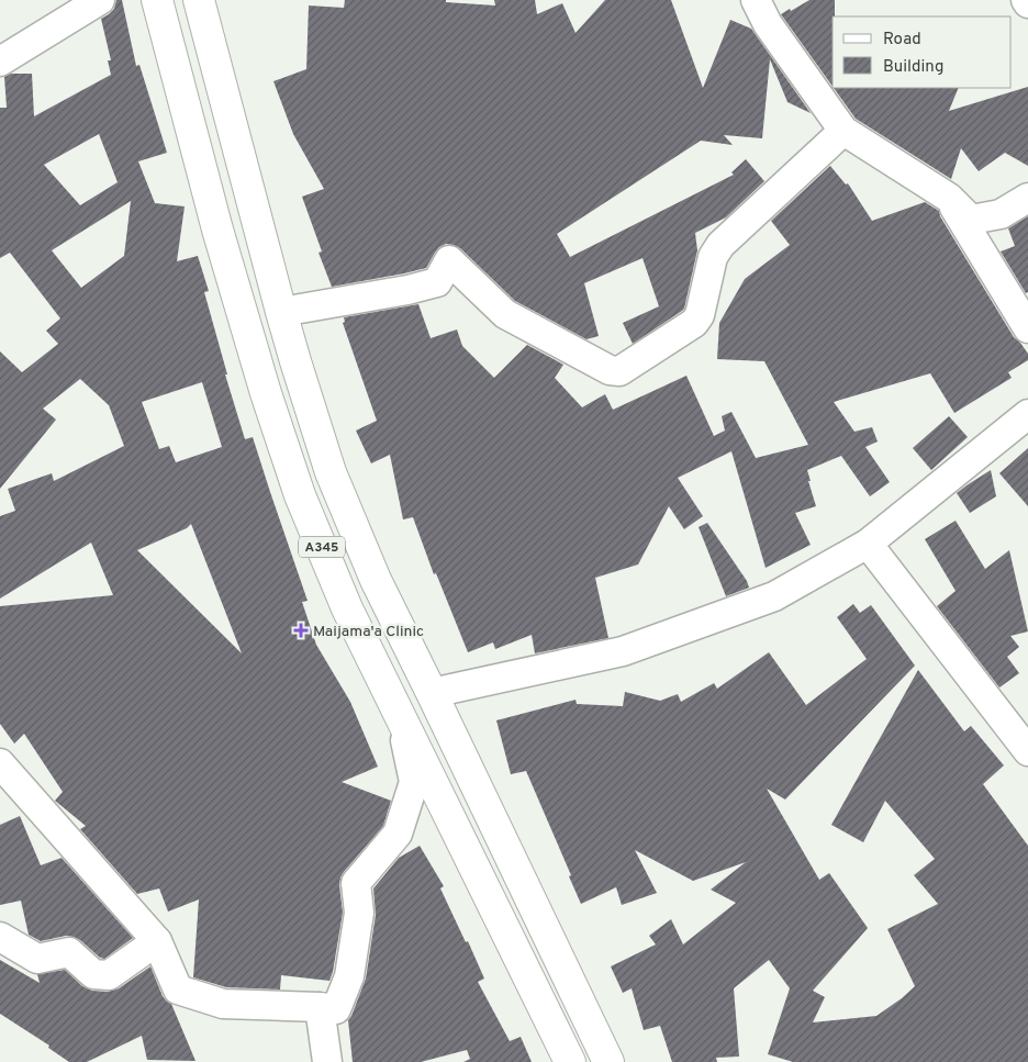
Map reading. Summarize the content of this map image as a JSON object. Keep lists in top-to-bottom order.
{
  "streets": {
    "highway": ["A345"]
  },
  "places": {
    "health": ["Maijama'a Clinic"]
  },
  "legend": ["Road", "Building"]
}
